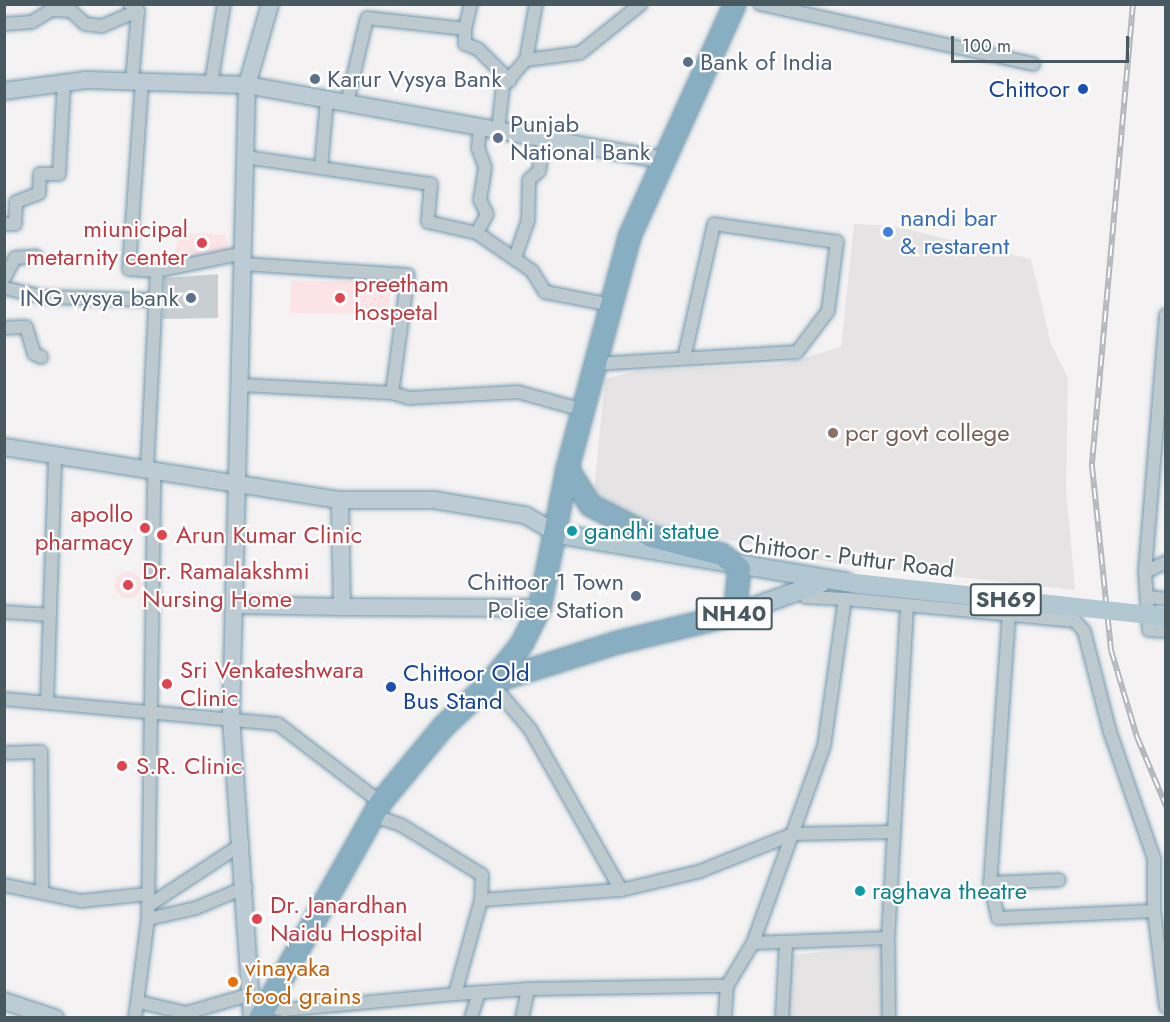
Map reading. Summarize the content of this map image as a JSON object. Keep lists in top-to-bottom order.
{
  "streets": {
    "highway": ["NH40"],
    "main road": ["Chittoor - Puttur Road", "SH69"]
  },
  "crossings": [
    ["Chittoor - Puttur Road", "NH40"]
  ],
  "places": [
    "Bank of India",
    "Karur Vysya Bank",
    "Chittoor",
    "Punjab National Bank",
    "nandi bar & restarent",
    "miunicipal metarnity center",
    "ING vysya bank",
    "preetham hospetal",
    "pcr govt college",
    "apollo pharmacy",
    "gandhi statue",
    "Arun Kumar Clinic",
    "Dr. Ramalakshmi Nursing Home",
    "Chittoor 1 Town Police Station",
    "Sri Venkateshwara Clinic",
    "Chittoor Old Bus Stand",
    "S.R. Clinic",
    "raghava theatre",
    "Dr. Janardhan Naidu Hospital",
    "vinayaka food grains"
  ],
  "scale_bar": "100 m"
}
